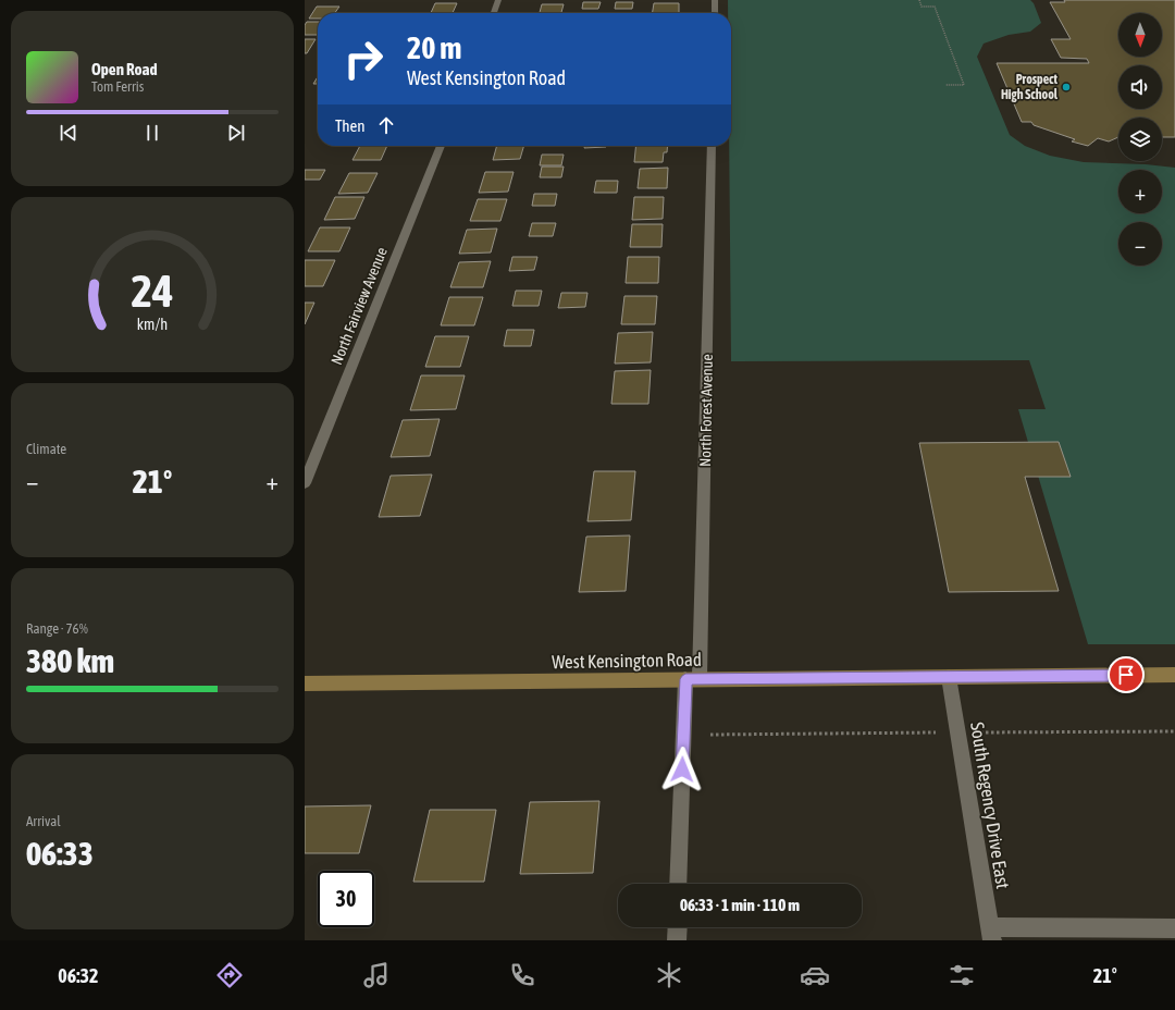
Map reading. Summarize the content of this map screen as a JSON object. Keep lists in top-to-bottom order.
{
  "streets": {
    "main road": ["West Kensington Road"],
    "street": ["North Fairview Avenue", "North Forest Avenue", "South Regency Drive East"]
  },
  "crossings": [
    ["North Forest Avenue", "West Kensington Road"],
    ["West Kensington Road", "South Regency Drive East"]
  ],
  "places": ["Prospect High School"],
  "north": "bottom",
  "page": {
    "map_buttons": ["+", "−"],
    "turn": ["20 m", "West Kensington Road"],
    "song": ["Open Road", "Tom Ferris"],
    "then": "Then",
    "tile": [
      "Climate",
      ["Range · 76%", "380 km"],
      ["Arrival", "06:33"]
    ],
    "heat": ["−", "21°", "+"],
    "limit": "30",
    "trip": "06:33 · 1 min · 110 m",
    "tabs": ["06:32", "21°"],
    "gauge": ["24", "km/h"]
  }
}
